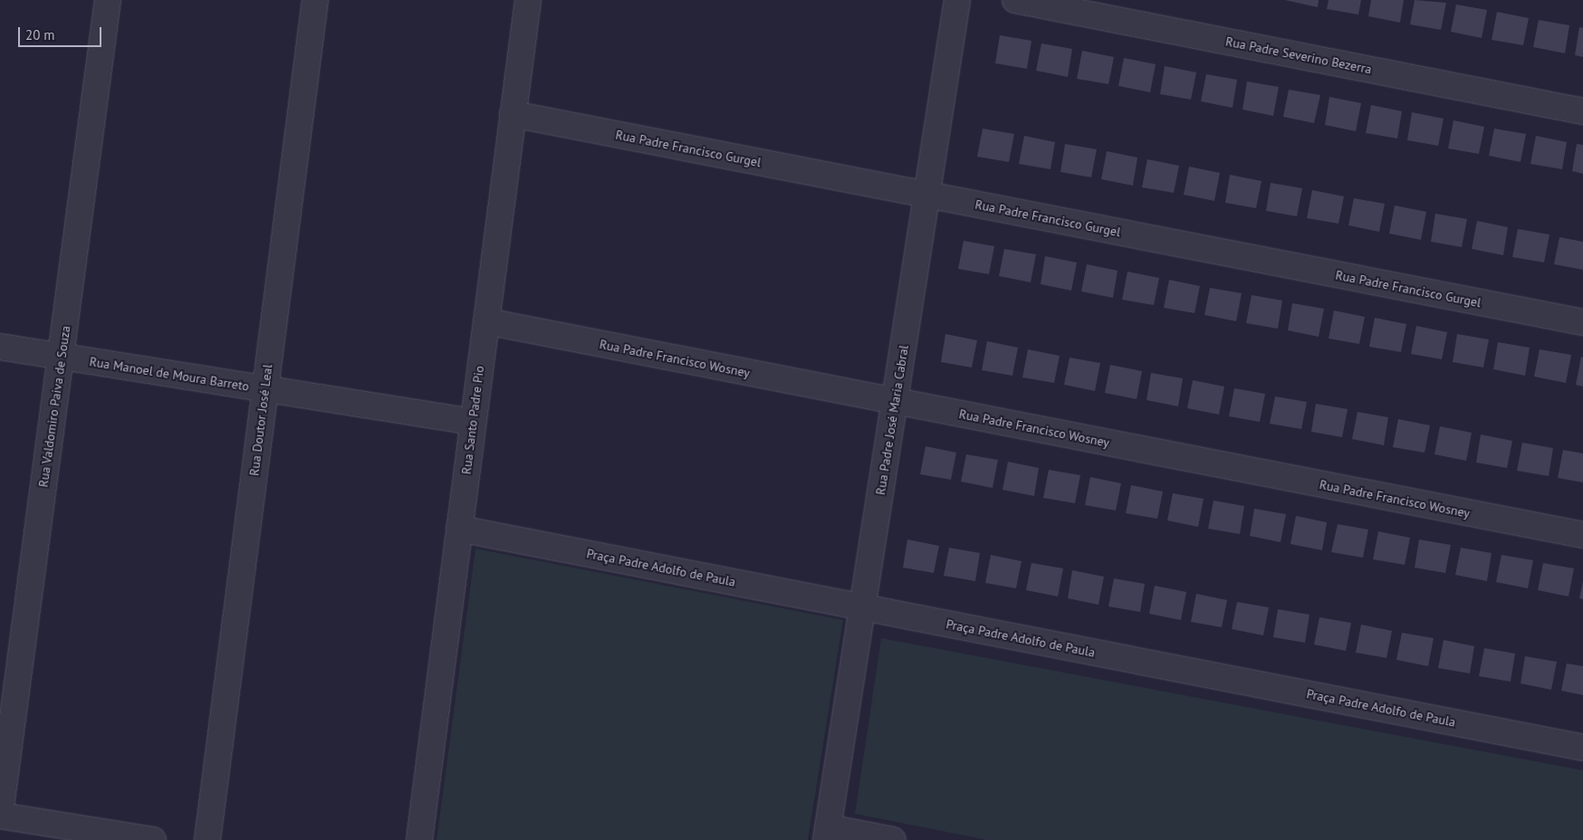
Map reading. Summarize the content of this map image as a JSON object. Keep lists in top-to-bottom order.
{
  "streets": {
    "street": [
      "Rua Padre Severino Bezerra",
      "Rua Padre Francisco Gurgel",
      "Rua Padre Francisco Wosney",
      "Rua Manoel de Moura Barreto",
      "Rua Valdomiro Paiva de Souza",
      "Rua Doutor José Leal",
      "Rua Santo Padre Pio",
      "Rua Padre José Maria Cabral",
      "Praça Padre Adolfo de Paula"
    ]
  },
  "crossings": [
    ["Rua Padre Francisco Gurgel", "Rua Santo Padre Pio"],
    ["Rua Padre Francisco Gurgel", "Rua Padre José Maria Cabral"],
    ["Rua Padre Francisco Wosney", "Rua Santo Padre Pio"],
    ["Rua Padre Francisco Wosney", "Rua Padre José Maria Cabral"],
    ["Rua Manoel de Moura Barreto", "Rua Valdomiro Paiva de Souza"],
    ["Rua Manoel de Moura Barreto", "Rua Doutor José Leal"],
    ["Rua Manoel de Moura Barreto", "Rua Santo Padre Pio"],
    ["Rua Santo Padre Pio", "Praça Padre Adolfo de Paula"],
    ["Rua Padre José Maria Cabral", "Praça Padre Adolfo de Paula"]
  ],
  "scale_bar": "20 m"
}
